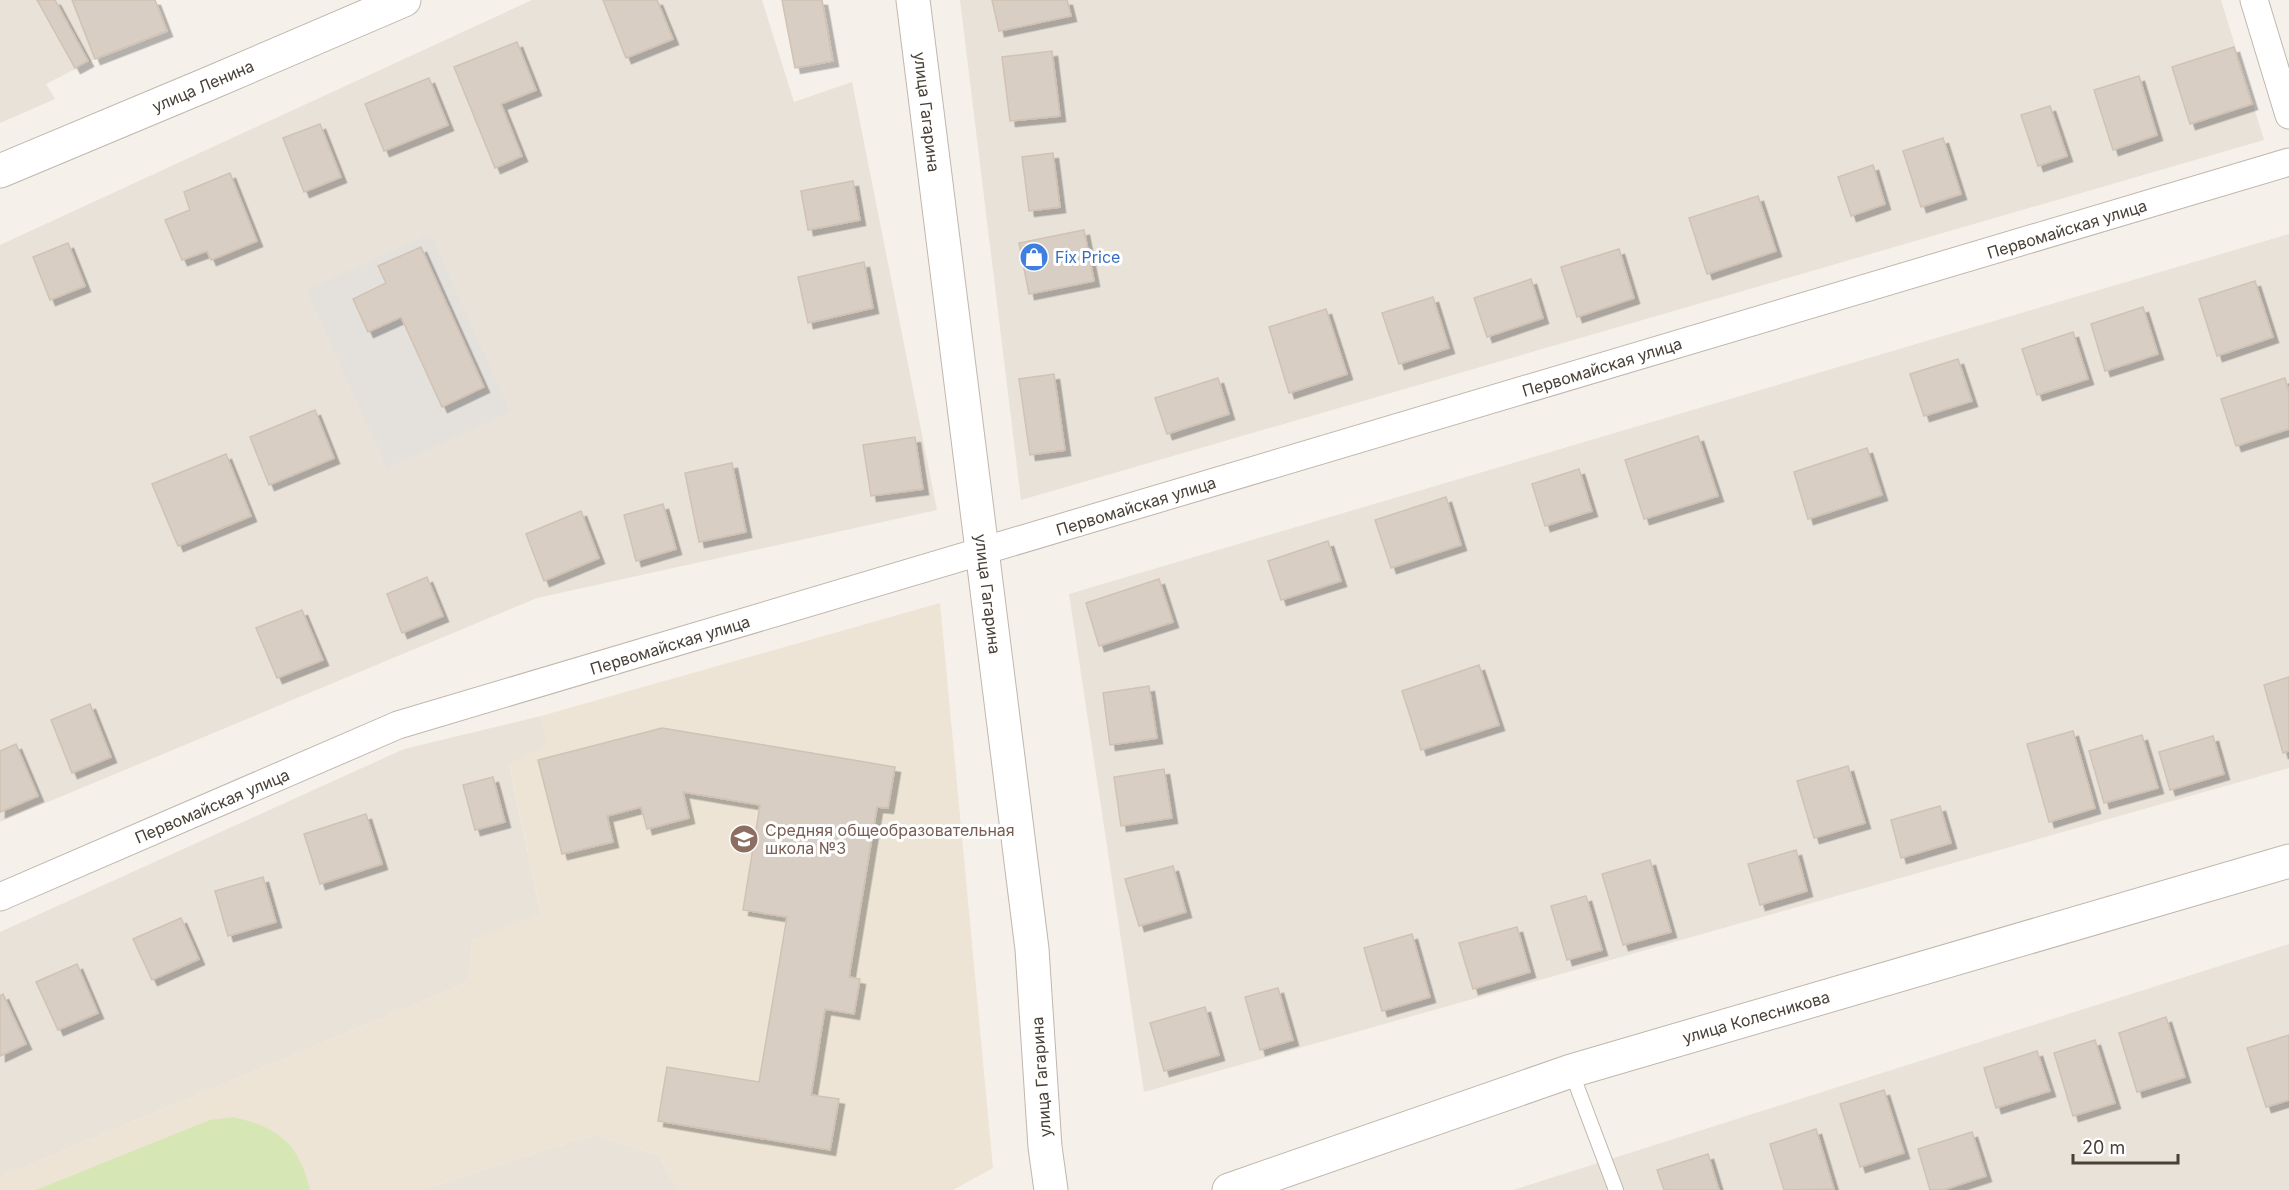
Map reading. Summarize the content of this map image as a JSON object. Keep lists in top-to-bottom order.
{
  "streets": {
    "street": [
      "улица Ленина",
      "улица Гагарина",
      "Первомайская улица",
      "улица Колесникова"
    ]
  },
  "crossings": [
    ["улица Гагарина", "Первомайская улица"]
  ],
  "places": {
    "shop": ["Fix Price"],
    "school or university": ["Средняя общеобразовательная школа №3"]
  },
  "scale_bar": "20 m"
}
